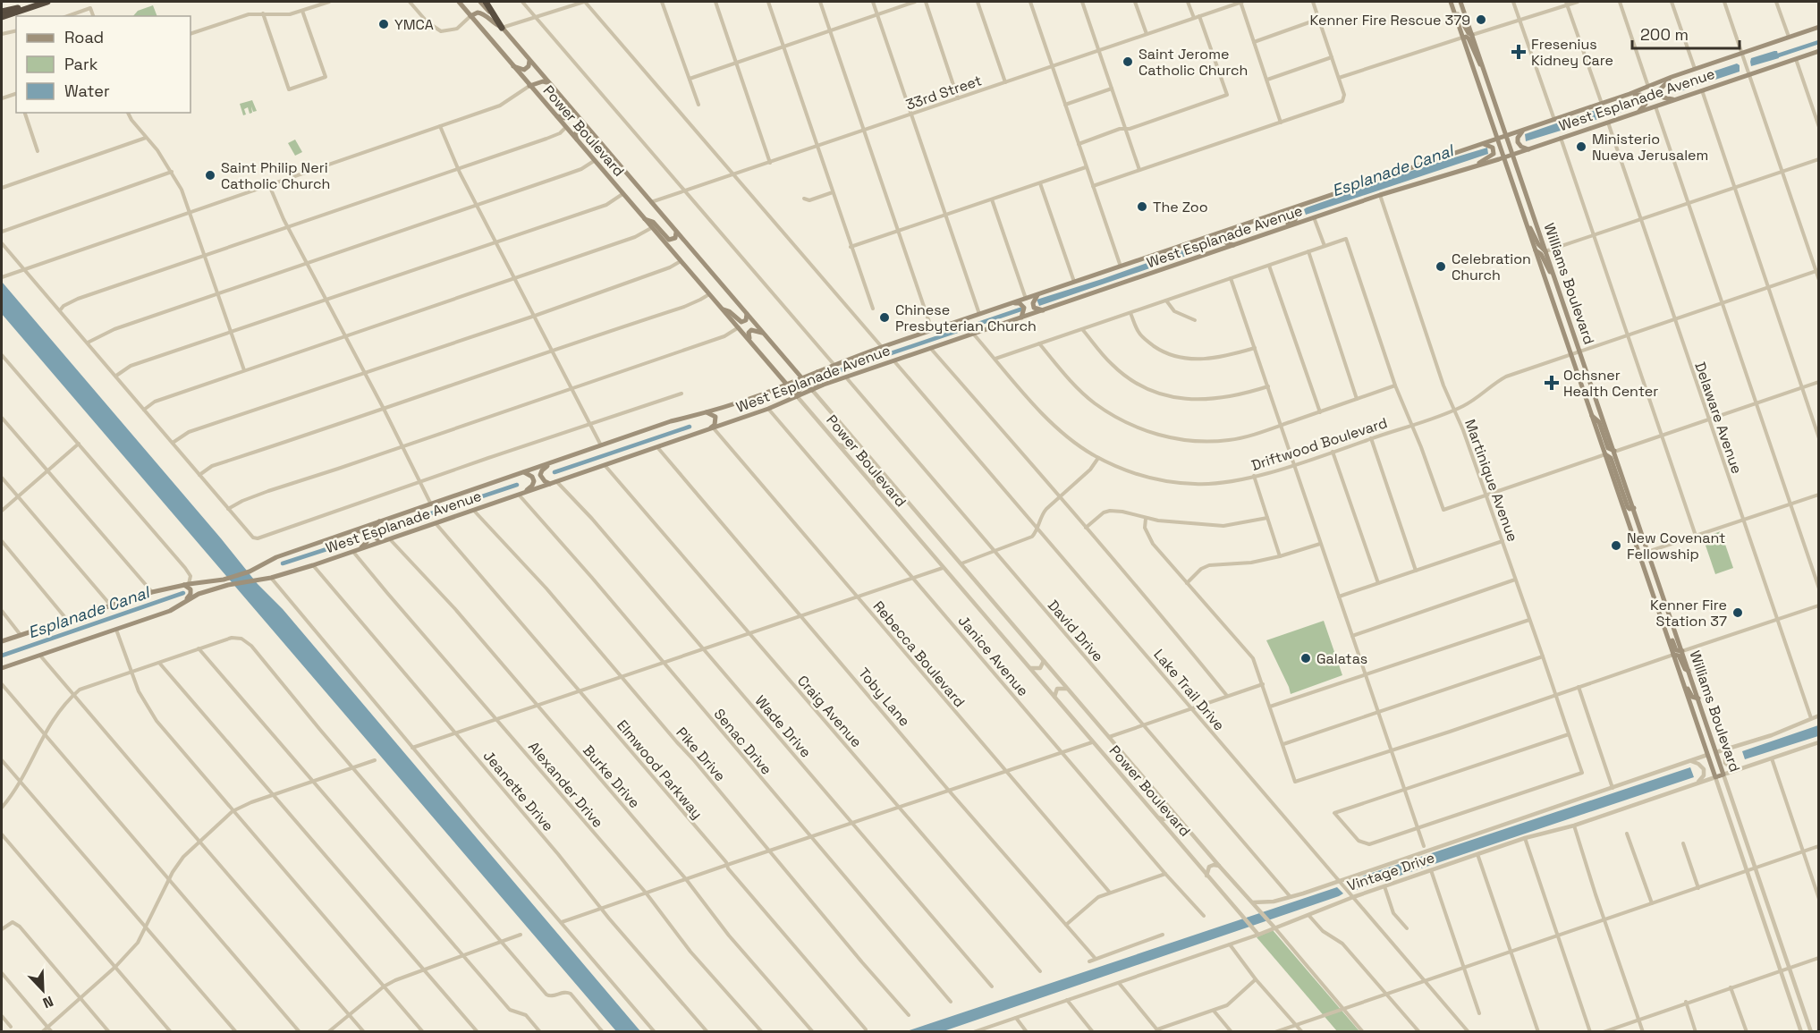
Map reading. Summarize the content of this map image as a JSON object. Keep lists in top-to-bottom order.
{
  "streets": {
    "main road": [
      "West Esplanade Avenue",
      "Power Boulevard",
      "Williams Boulevard",
      "Vintage Drive"
    ],
    "street": [
      "33rd Street",
      "Delaware Avenue",
      "Driftwood Boulevard",
      "Martinique Avenue",
      "David Drive",
      "Rebecca Boulevard",
      "Janice Avenue",
      "Lake Trail Drive",
      "Toby Lane",
      "Craig Avenue",
      "Wade Drive",
      "Senac Drive",
      "Pike Drive",
      "Elmwood Parkway",
      "Burke Drive",
      "Alexander Drive",
      "Jeanette Drive"
    ]
  },
  "crossings": [
    ["33rd Street", "Power Boulevard"],
    ["West Esplanade Avenue", "Power Boulevard"],
    ["West Esplanade Avenue", "Williams Boulevard"],
    ["West Esplanade Avenue", "Delaware Avenue"],
    ["West Esplanade Avenue", "Driftwood Boulevard"],
    ["West Esplanade Avenue", "Martinique Avenue"],
    ["West Esplanade Avenue", "David Drive"],
    ["West Esplanade Avenue", "Rebecca Boulevard"],
    ["West Esplanade Avenue", "Janice Avenue"],
    ["West Esplanade Avenue", "Lake Trail Drive"],
    ["West Esplanade Avenue", "Toby Lane"],
    ["West Esplanade Avenue", "Craig Avenue"],
    ["West Esplanade Avenue", "Wade Drive"],
    ["West Esplanade Avenue", "Senac Drive"],
    ["West Esplanade Avenue", "Pike Drive"],
    ["West Esplanade Avenue", "Elmwood Parkway"],
    ["West Esplanade Avenue", "Burke Drive"],
    ["West Esplanade Avenue", "Alexander Drive"],
    ["West Esplanade Avenue", "Jeanette Drive"],
    ["Power Boulevard", "Vintage Drive"],
    ["Williams Boulevard", "Driftwood Boulevard"],
    ["Williams Boulevard", "Vintage Drive"],
    ["Delaware Avenue", "Driftwood Boulevard"],
    ["Delaware Avenue", "Vintage Drive"],
    ["Driftwood Boulevard", "Martinique Avenue"],
    ["David Drive", "Vintage Drive"],
    ["Lake Trail Drive", "Vintage Drive"]
  ],
  "water": ["Esplanade Canal"],
  "places": {
    "other": [
      "Kenner Fire Rescue 379",
      "YMCA",
      "Saint Jerome Catholic Church",
      "Ministerio Nueva Jerusalem",
      "Saint Philip Neri Catholic Church",
      "The Zoo",
      "Celebration Church",
      "Chinese Presbyterian Church",
      "New Covenant Fellowship",
      "Kenner Fire Station 37",
      "Galatas"
    ],
    "health": ["Fresenius Kidney Care", "Ochsner Health Center"]
  },
  "legend": ["Road", "Park", "Water"],
  "scale_bar": "200 m",
  "north": "bottom right"
}
